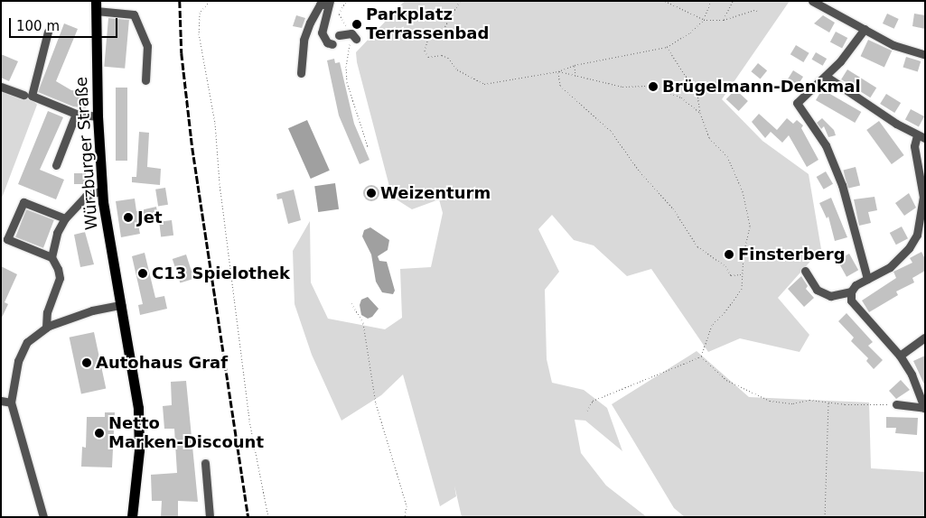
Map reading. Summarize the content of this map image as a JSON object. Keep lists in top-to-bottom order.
{
  "streets": {
    "main road": ["Würzburger Straße"]
  },
  "places": [
    "Parkplatz Terrassenbad",
    "Brügelmann-Denkmal",
    "Weizenturm",
    "Jet",
    "Finsterberg",
    "C13 Spielothek",
    "Autohaus Graf",
    "Netto Marken-Discount"
  ],
  "scale_bar": "100 m"
}
